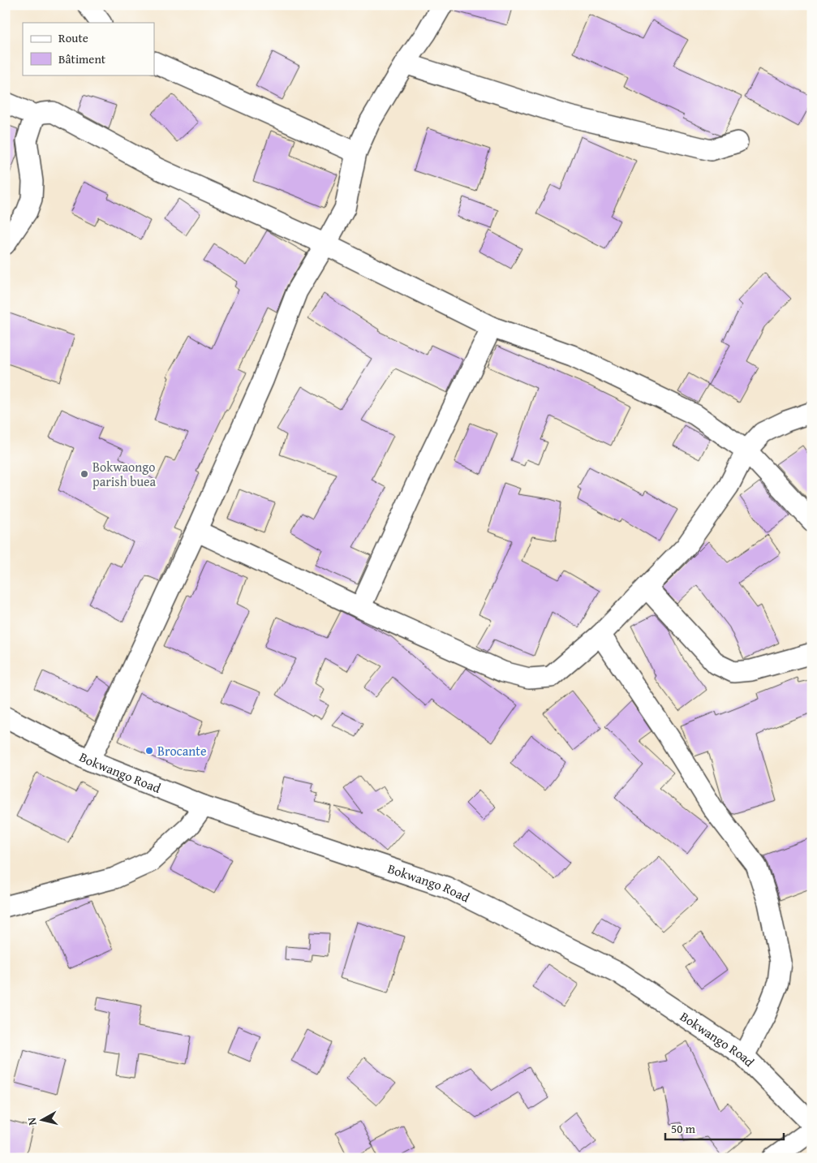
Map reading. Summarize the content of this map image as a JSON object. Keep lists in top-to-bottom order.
{
  "streets": {
    "street": ["Bokwango Road"]
  },
  "places": ["Bokwaongo parish buea", "Brocante"],
  "legend": ["Route", "Bâtiment"],
  "scale_bar": "50 m",
  "north": "left"
}
